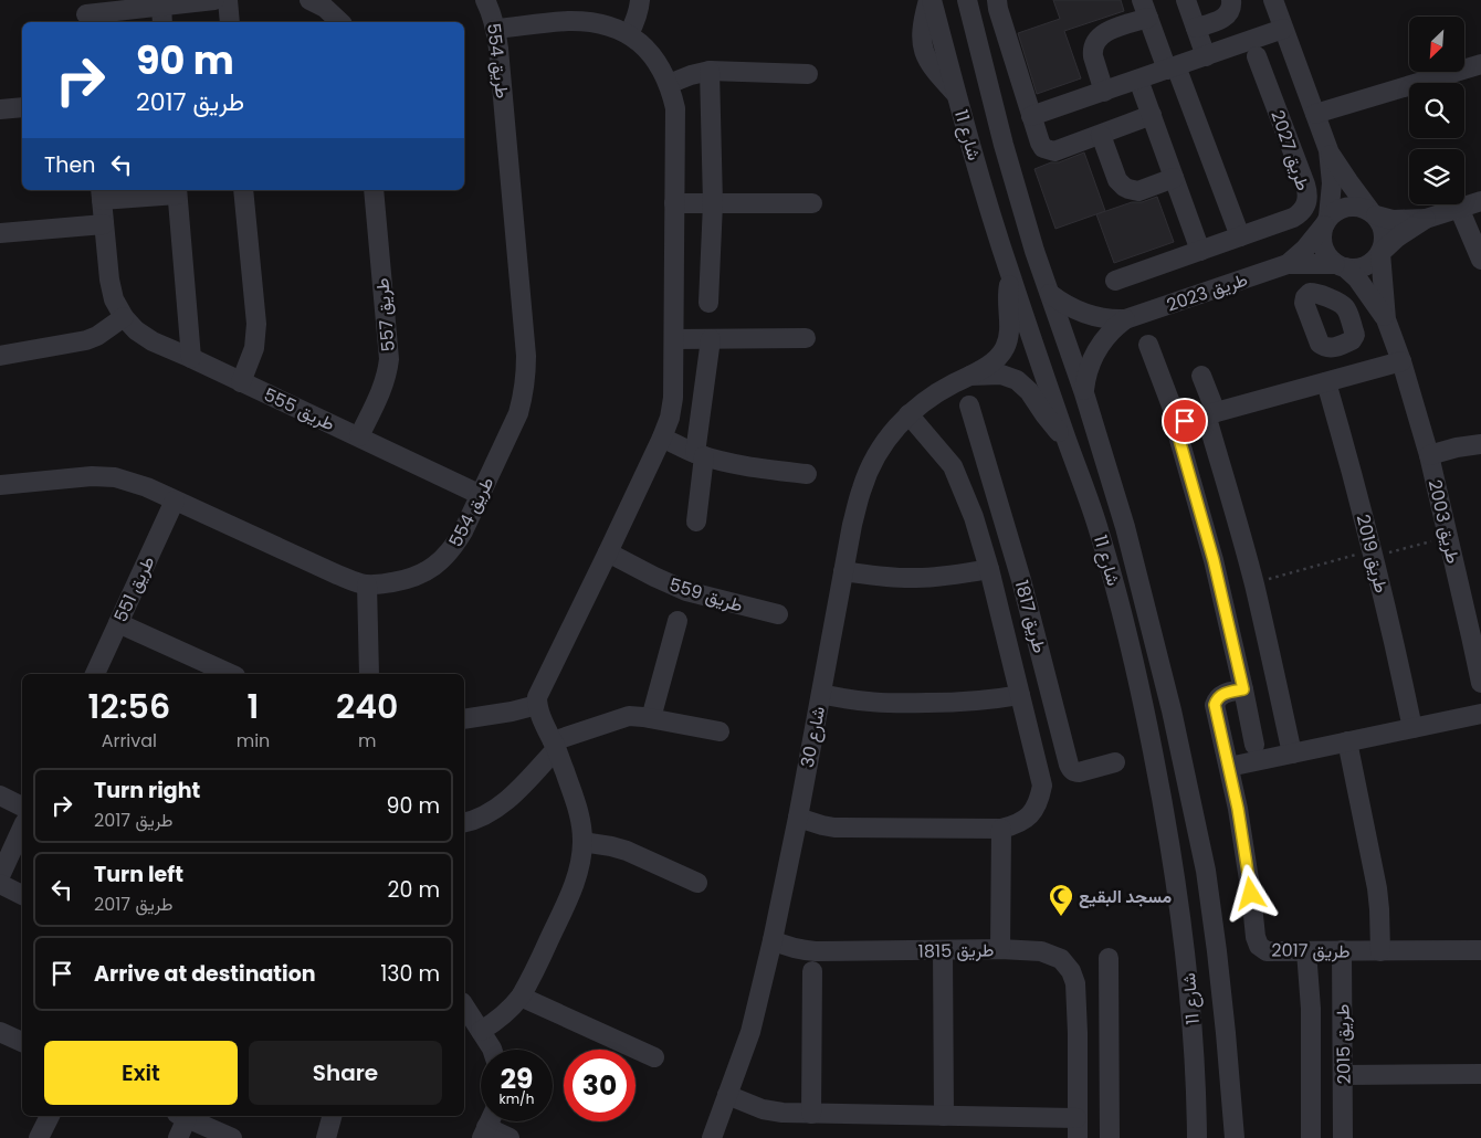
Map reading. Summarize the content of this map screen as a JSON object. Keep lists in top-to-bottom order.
{
  "streets": {
    "street": [
      "طريق 554",
      "شارع 11",
      "طريق 2027",
      "طريق 2023",
      "طريق 557",
      "طريق 555",
      "طريق 2003",
      "طريق 2019",
      "طريق 551",
      "طريق 559",
      "طريق 1817",
      "شارع 30",
      "طريق 1815",
      "طريق 2017",
      "طريق 2015"
    ]
  },
  "crossings": [
    ["طريق 554", "طريق 555"],
    ["طريق 554", "طريق 551"],
    ["شارع 11", "طريق 2023"],
    ["شارع 11", "شارع 30"],
    ["طريق 557", "طريق 555"],
    ["طريق 1817", "شارع 30"],
    ["شارع 30", "طريق 1815"],
    ["طريق 2017", "طريق 2015"]
  ],
  "places": {
    "mosque": ["مسجد البقيع"]
  },
  "north": "bottom left",
  "page": {
    "turn": ["90 m", "طريق 2017"],
    "then": "Then",
    "eta": [
      "12:56",
      "Arrival",
      "1",
      "min",
      "240",
      "m"
    ],
    "list": [
      {
        "name": "Turn right",
        "note": "طريق 2017",
        "value": "90 m"
      },
      {
        "name": "Turn left",
        "note": "طريق 2017",
        "value": "20 m"
      },
      {
        "name": "Arrive at destination",
        "value": "130 m"
      }
    ],
    "buttons": ["Exit", "Share"],
    "speed": "29 km/h",
    "limit": "30"
  }
}
